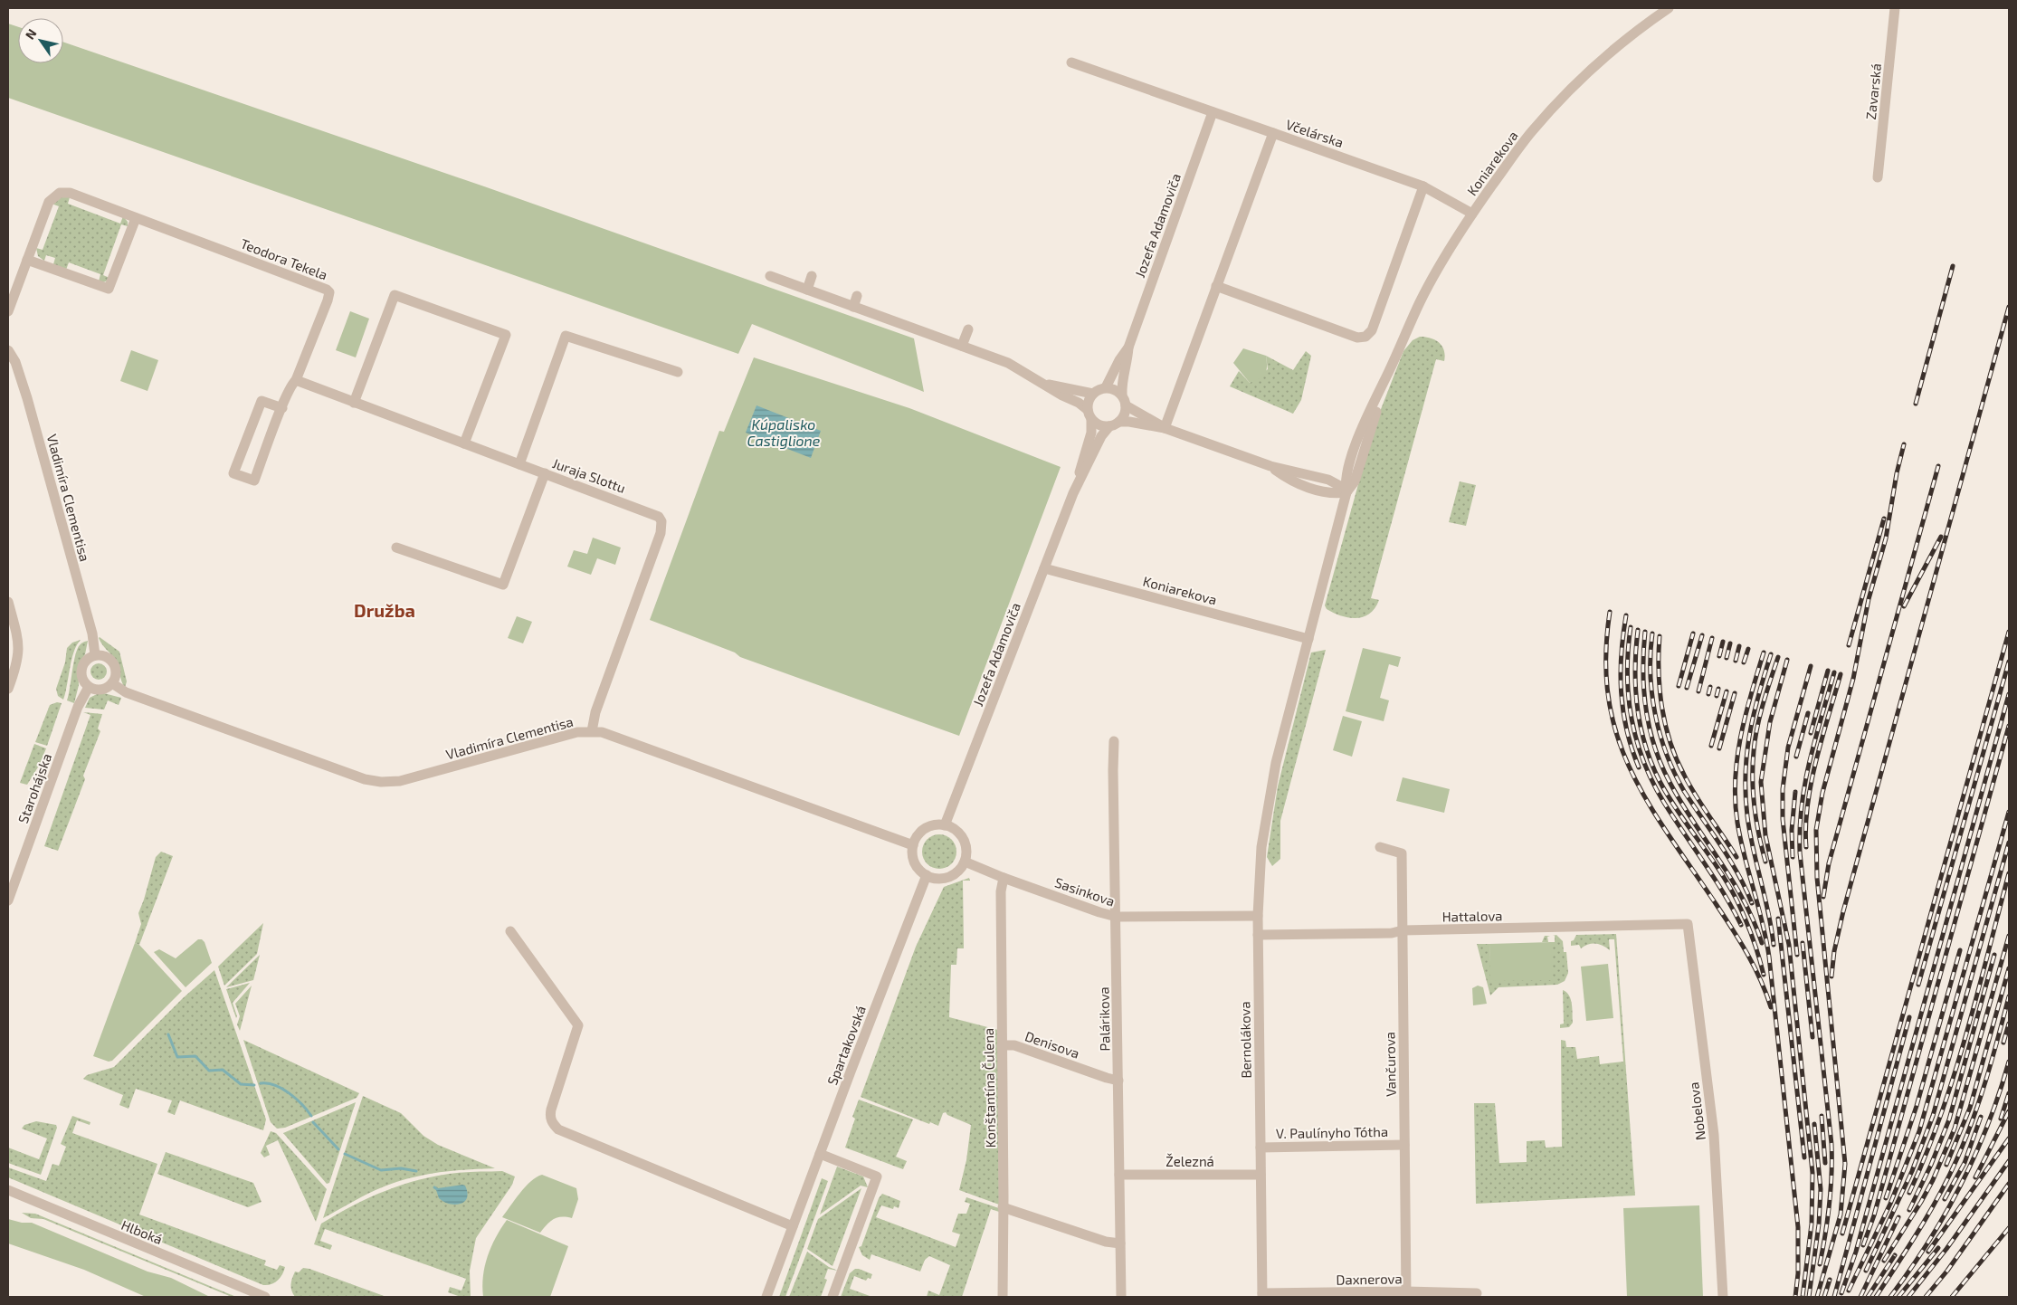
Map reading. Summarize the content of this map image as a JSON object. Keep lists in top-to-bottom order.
{
  "streets": {
    "street": [
      "Zavarská",
      "Včelárska",
      "Koniarekova",
      "Jozefa Adamoviča",
      "Teodora Tekela",
      "Juraja Slottu",
      "Vladimíra Clementisa",
      "Starohájska",
      "Sasinkova",
      "Hattalova",
      "Palárikova",
      "Bernolákova",
      "Denisova",
      "Spartakovská",
      "Vančurova",
      "Konštantína Čulena",
      "Nobelova",
      "V. Paulínyho Tótha",
      "Železná",
      "Hlboká",
      "Daxnerova"
    ]
  },
  "crossings": [
    ["Včelárska", "Koniarekova"],
    ["Koniarekova", "Jozefa Adamoviča"],
    ["Koniarekova", "Bernolákova"],
    ["Jozefa Adamoviča", "Vladimíra Clementisa"],
    ["Jozefa Adamoviča", "Sasinkova"],
    ["Jozefa Adamoviča", "Spartakovská"],
    ["Teodora Tekela", "Juraja Slottu"],
    ["Juraja Slottu", "Vladimíra Clementisa"],
    ["Vladimíra Clementisa", "Starohájska"],
    ["Vladimíra Clementisa", "Sasinkova"],
    ["Vladimíra Clementisa", "Spartakovská"],
    ["Sasinkova", "Palárikova"],
    ["Sasinkova", "Bernolákova"],
    ["Sasinkova", "Spartakovská"],
    ["Sasinkova", "Konštantína Čulena"],
    ["Hattalova", "Bernolákova"],
    ["Hattalova", "Vančurova"],
    ["Hattalova", "Nobelova"],
    ["Palárikova", "Denisova"],
    ["Palárikova", "Železná"],
    ["Bernolákova", "V. Paulínyho Tótha"],
    ["Bernolákova", "Železná"],
    ["Bernolákova", "Daxnerova"],
    ["Denisova", "Konštantína Čulena"],
    ["Vančurova", "V. Paulínyho Tótha"],
    ["Vančurova", "Daxnerova"]
  ],
  "districts": ["Družba"],
  "water": ["Kúpalisko Castiglione"],
  "north": "top left"
}
